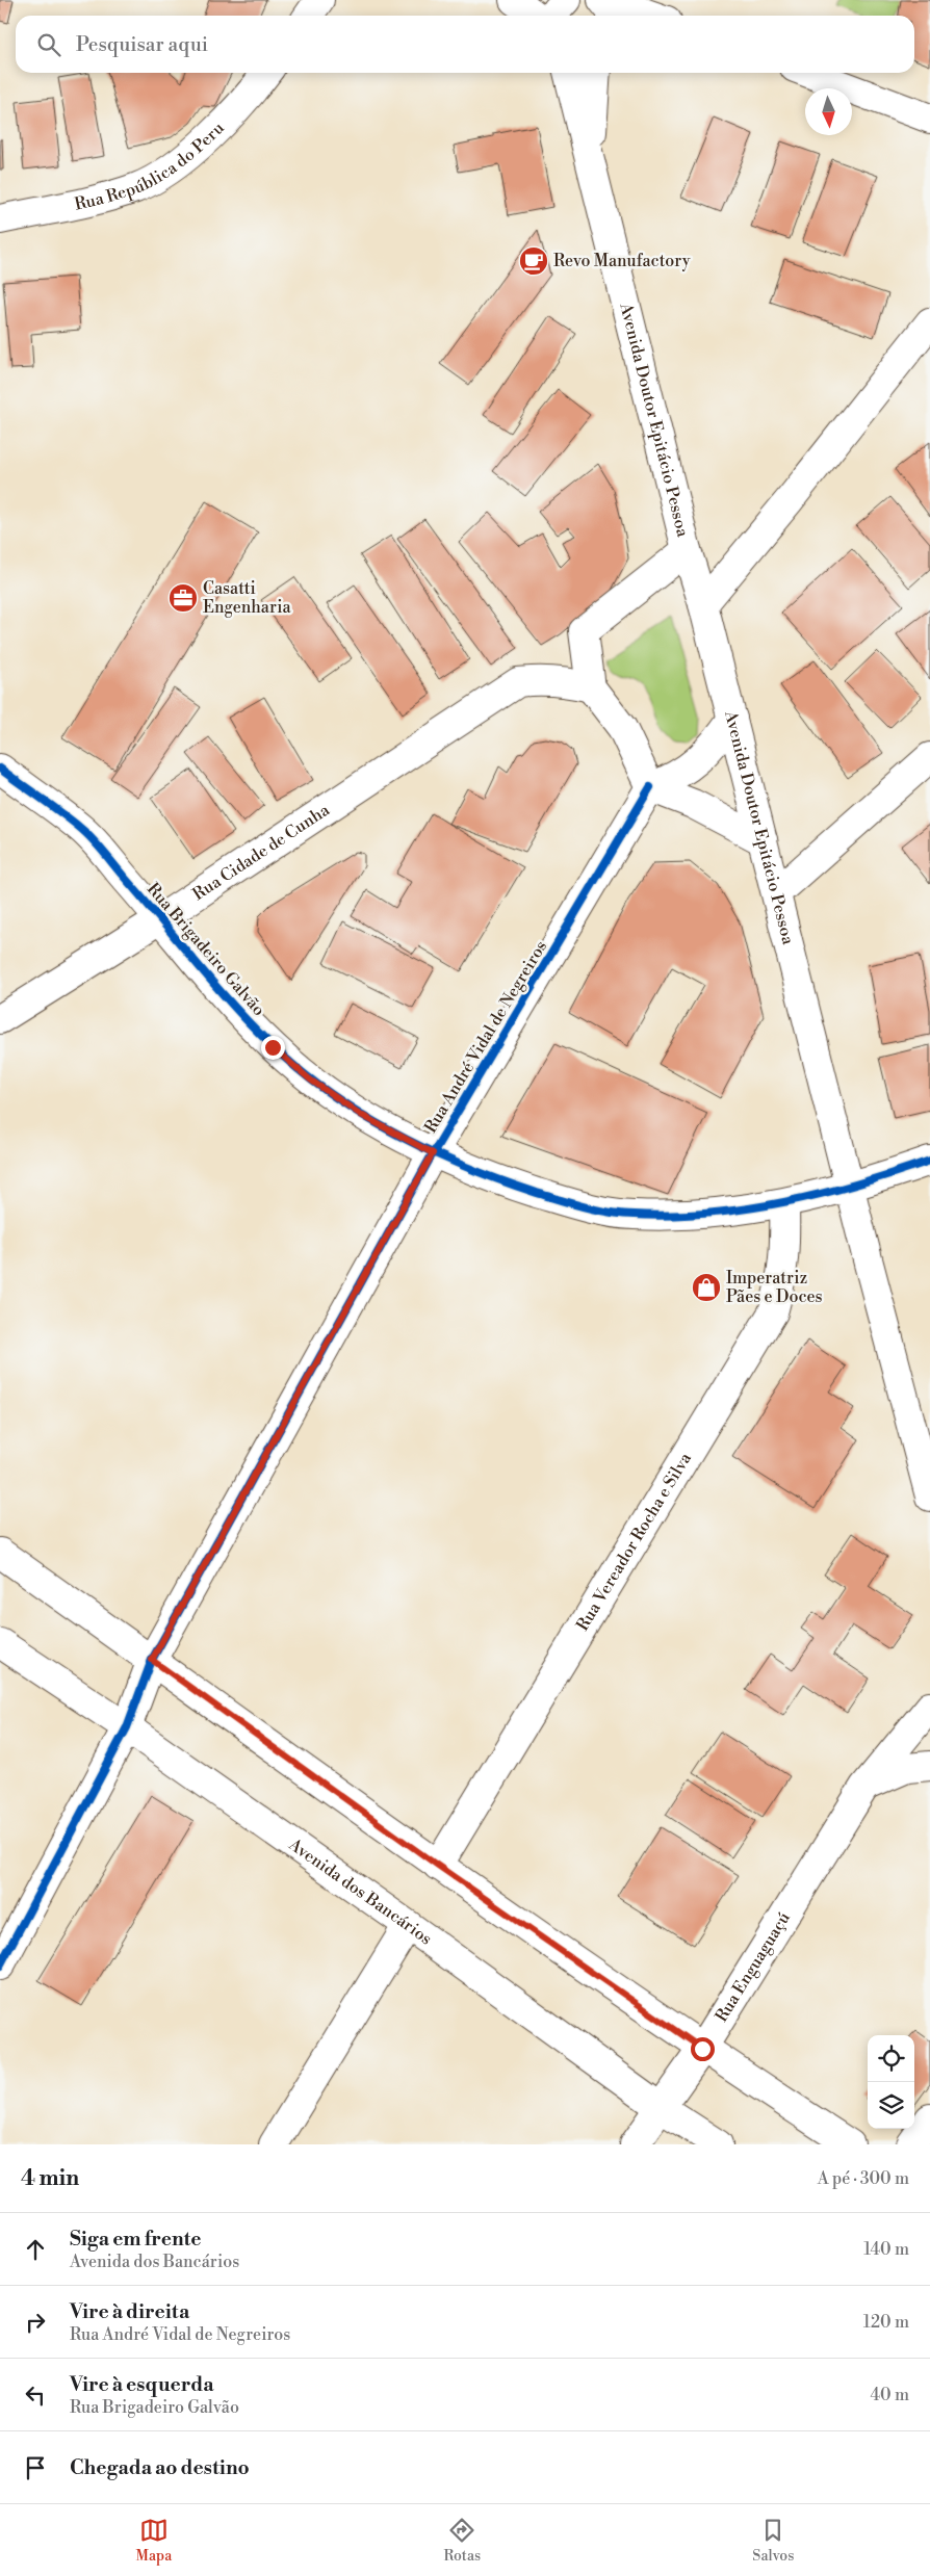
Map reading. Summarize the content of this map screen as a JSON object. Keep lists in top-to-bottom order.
{
  "streets": {
    "street": [
      "Rua República do Peru",
      "Avenida Doutor Epitácio Pessoa",
      "Rua Cidade de Cunha",
      "Rua Brigadeiro Galvão",
      "Rua André Vidal de Negreiros",
      "Rua Vereador Rocha e Silva",
      "Avenida dos Bancários",
      "Rua Enguaguaçú"
    ]
  },
  "crossings": [
    ["Avenida Doutor Epitácio Pessoa", "Rua Brigadeiro Galvão"],
    ["Rua Cidade de Cunha", "Rua Brigadeiro Galvão"],
    ["Rua Brigadeiro Galvão", "Rua André Vidal de Negreiros"],
    ["Rua Brigadeiro Galvão", "Rua Vereador Rocha e Silva"],
    ["Rua André Vidal de Negreiros", "Avenida dos Bancários"],
    ["Avenida dos Bancários", "Rua Enguaguaçú"]
  ],
  "places": {
    "cafe": ["Revo Manufactory"],
    "office": ["Casatti Engenharia"],
    "shop": ["Imperatriz Pães e Doces"]
  },
  "north": "bottom",
  "page": {
    "search": "Pesquisar aqui",
    "heading": ["4 min", "A pé · 300 m"],
    "list": [
      ["Siga em frente", "Avenida dos Bancários", "140 m"],
      ["Vire à direita", "Rua André Vidal de Negreiros", "120 m"],
      ["Vire à esquerda", "Rua Brigadeiro Galvão", "40 m"],
      "Chegada ao destino"
    ],
    "nav": ["Mapa", "Rotas", "Salvos"]
  }
}
